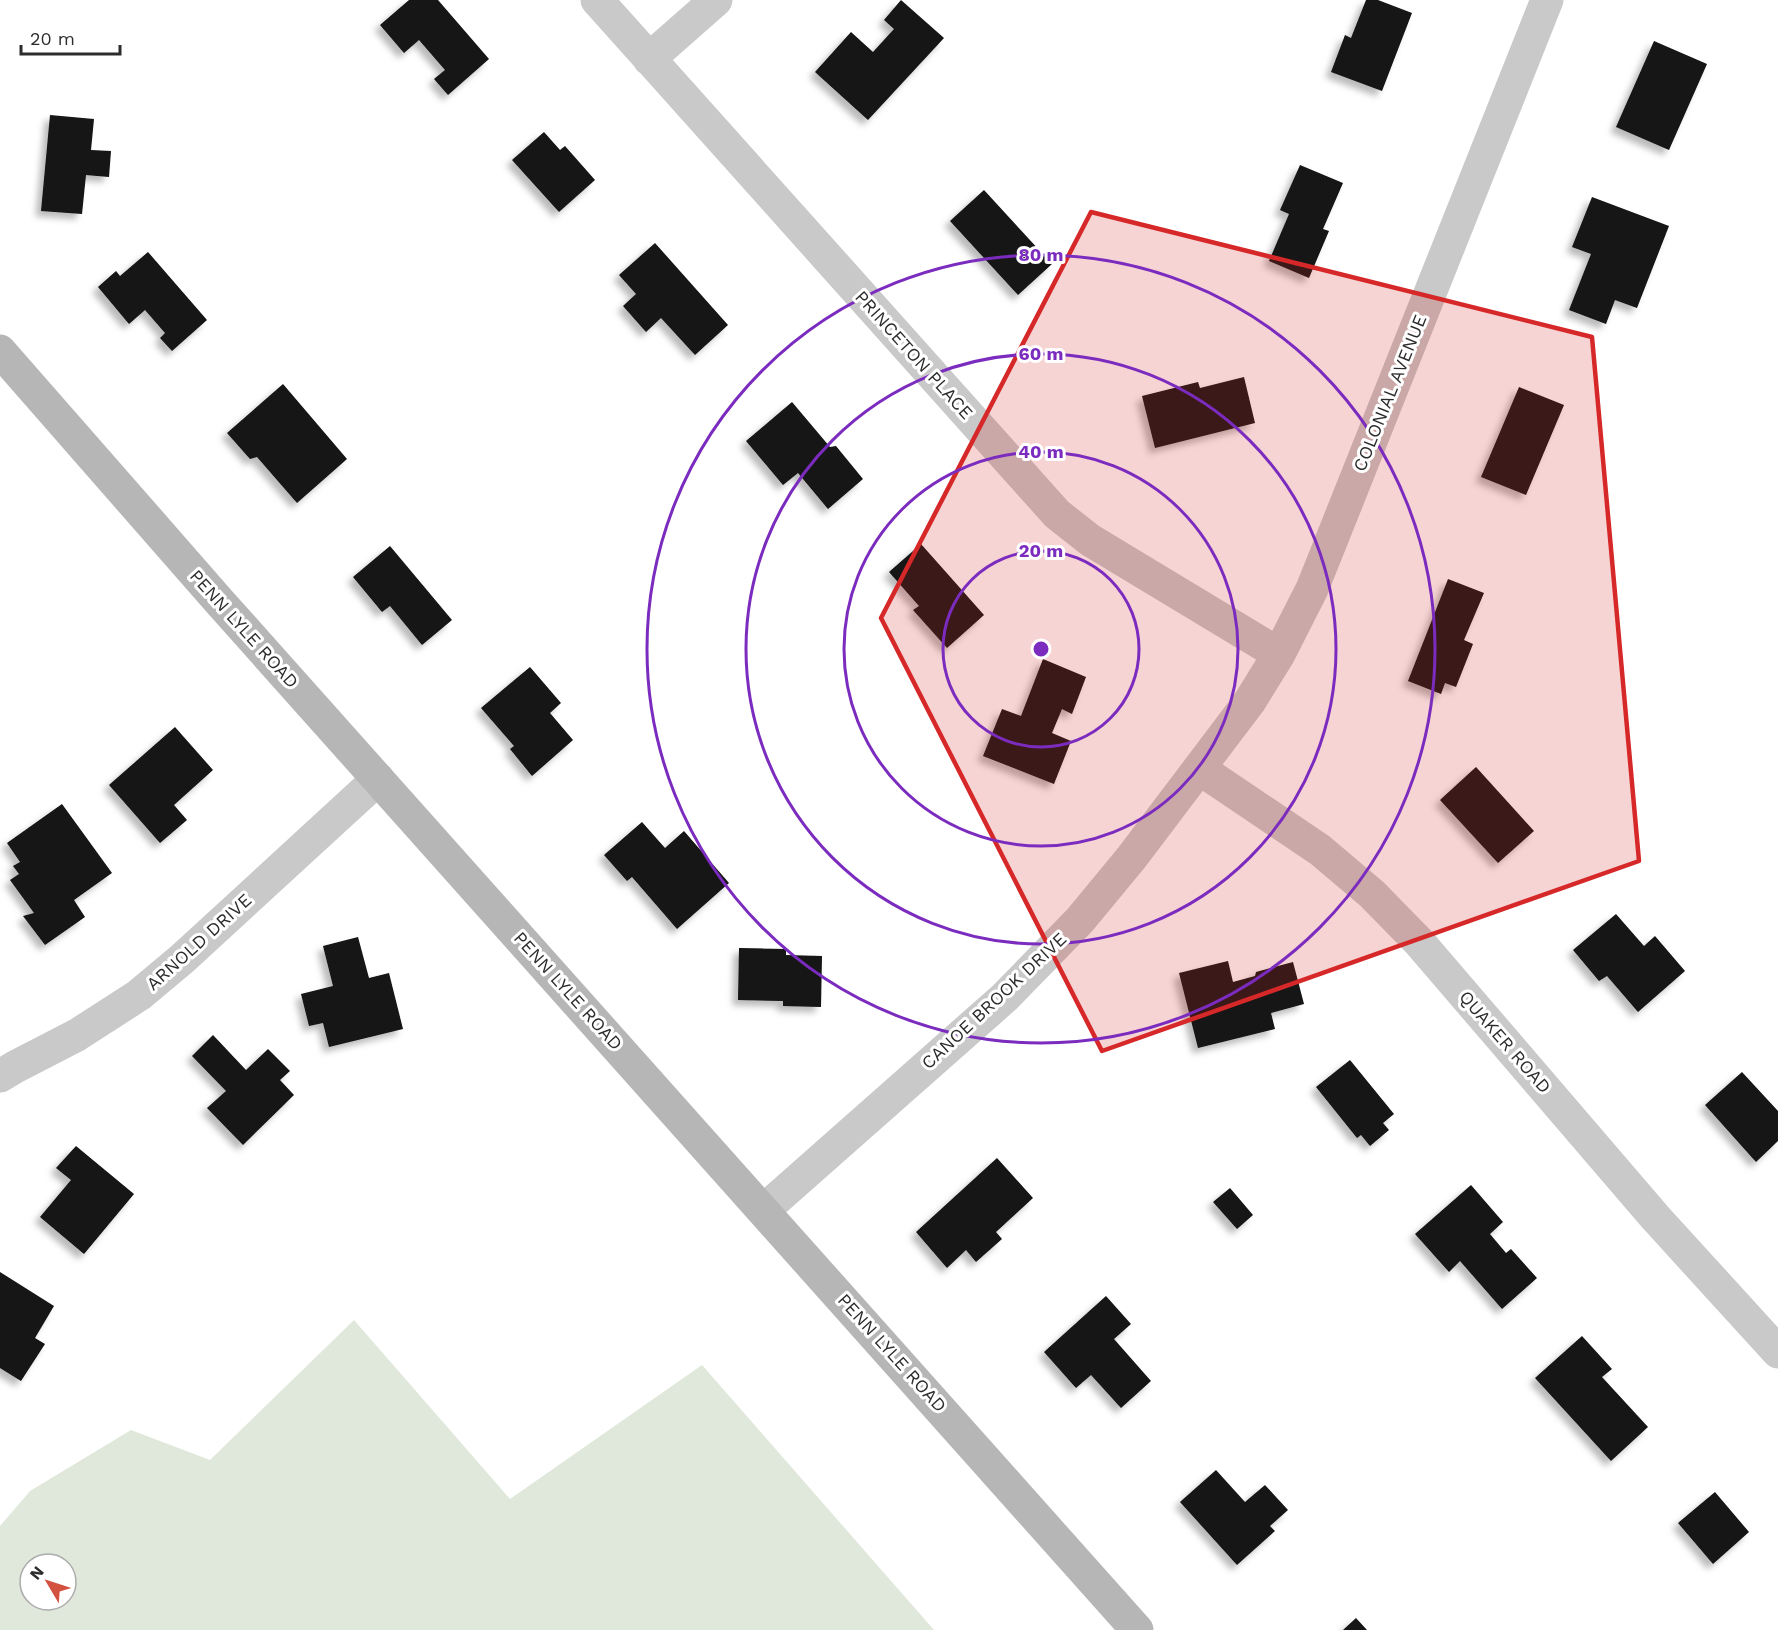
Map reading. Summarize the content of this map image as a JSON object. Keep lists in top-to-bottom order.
{
  "streets": {
    "street": [
      "PRINCETON PLACE",
      "COLONIAL AVENUE",
      "PENN LYLE ROAD",
      "ARNOLD DRIVE",
      "CANOE BROOK DRIVE",
      "QUAKER ROAD"
    ]
  },
  "crossings": [
    ["PRINCETON PLACE", "COLONIAL AVENUE"],
    ["COLONIAL AVENUE", "CANOE BROOK DRIVE"],
    ["COLONIAL AVENUE", "QUAKER ROAD"],
    ["PENN LYLE ROAD", "ARNOLD DRIVE"],
    ["PENN LYLE ROAD", "CANOE BROOK DRIVE"],
    ["CANOE BROOK DRIVE", "QUAKER ROAD"]
  ],
  "scale_bar": "20 m",
  "north": "top left",
  "rings": [
    "80 m",
    "60 m",
    "40 m",
    "20 m"
  ]
}
